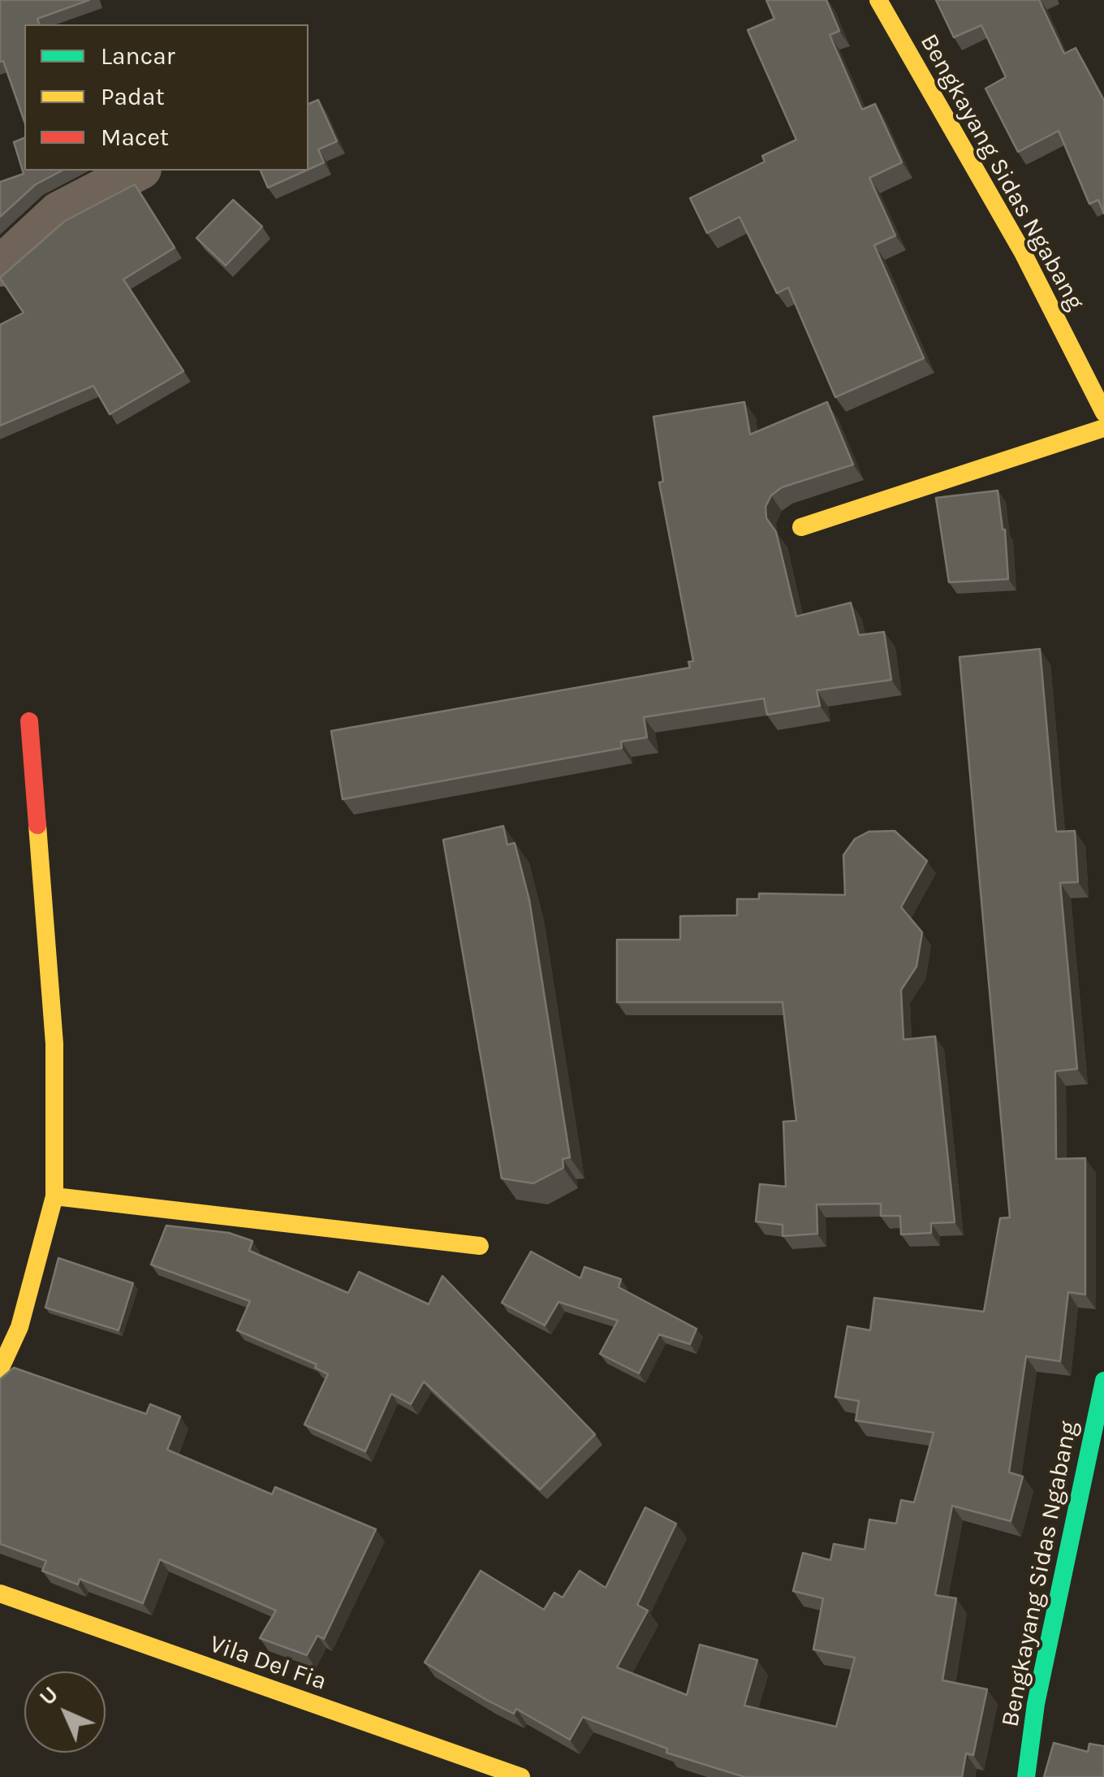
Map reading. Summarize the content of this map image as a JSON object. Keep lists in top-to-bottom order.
{
  "streets": {
    "main road": ["Bengkayang Sidas Ngabang", "Vila Del Fia"]
  },
  "legend": ["Lancar", "Padat", "Macet"],
  "north": "top left"
}
